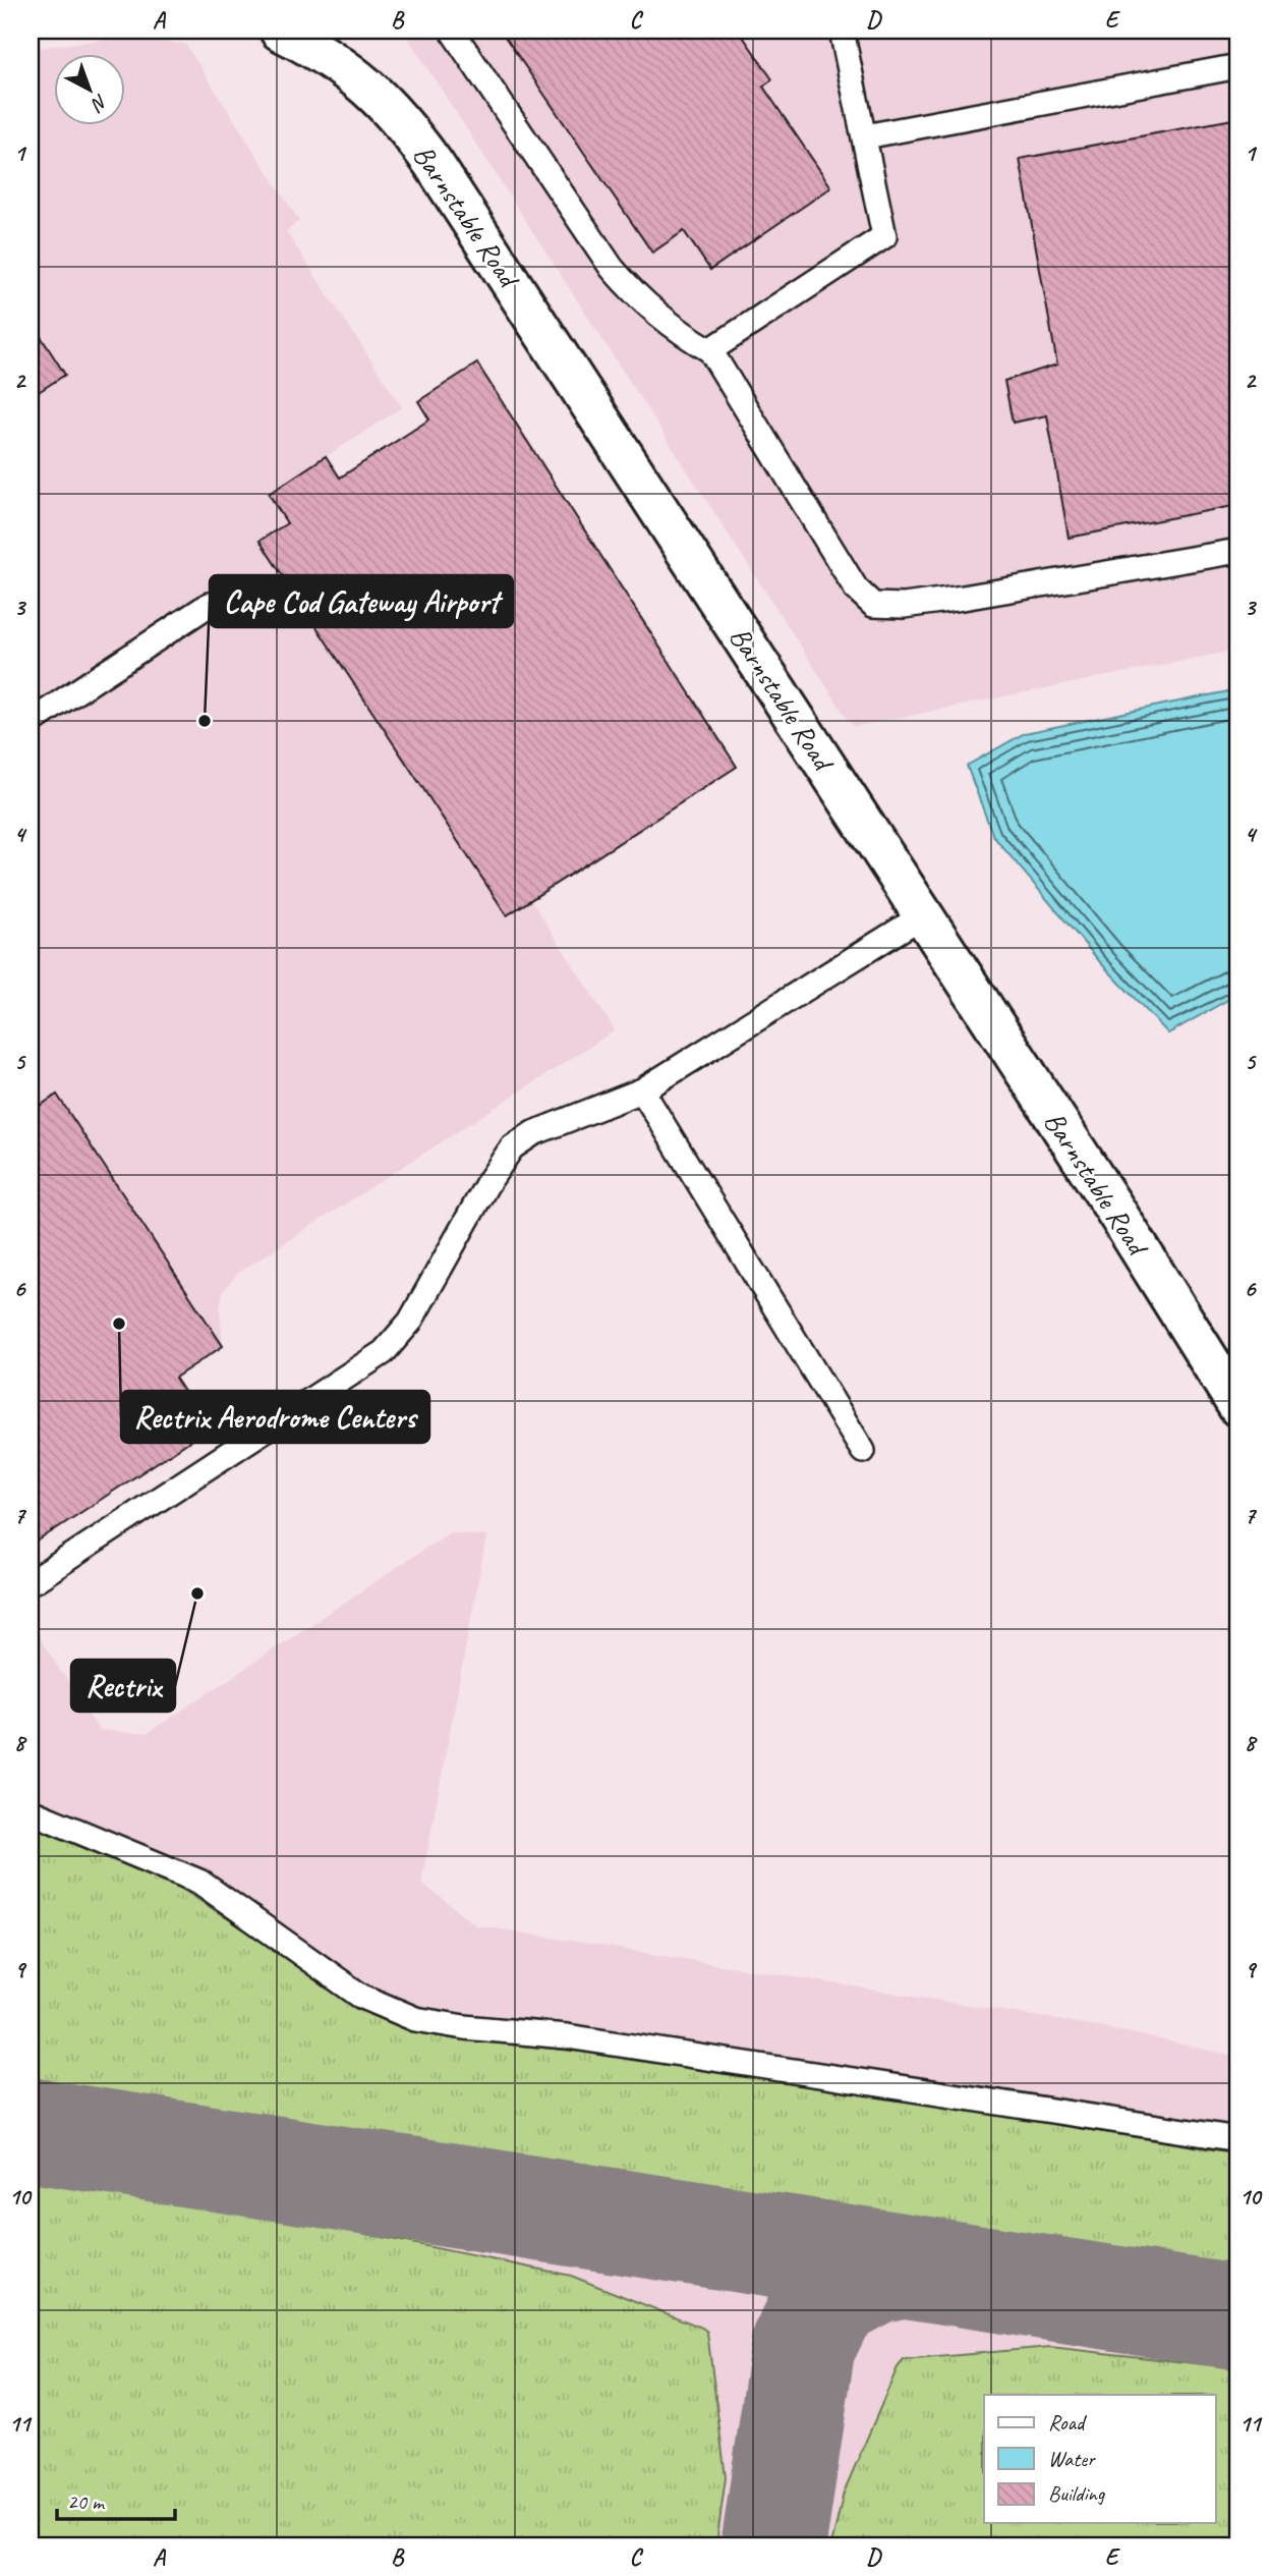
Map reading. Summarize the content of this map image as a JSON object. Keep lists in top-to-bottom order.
{
  "streets": {
    "street": ["Barnstable Road"]
  },
  "places": ["Cape Cod Gateway Airport", "Rectrix Aerodrome Centers", "Rectrix"],
  "legend": ["Road", "Water", "Building"],
  "scale_bar": "20 m",
  "north": "bottom right",
  "grid": {
    "columns": [
      "A",
      "B",
      "C",
      "D",
      "E"
    ],
    "rows": [
      "1",
      "2",
      "3",
      "4",
      "5",
      "6",
      "7",
      "8",
      "9",
      "10",
      "11"
    ]
  }
}
